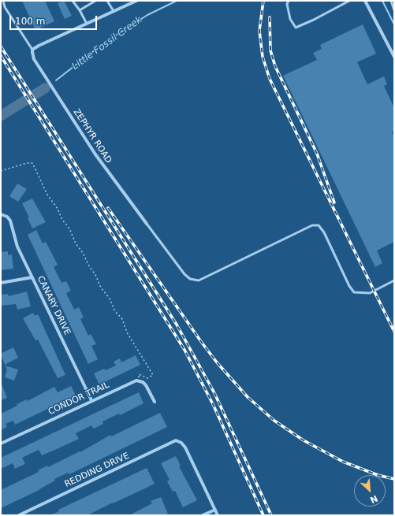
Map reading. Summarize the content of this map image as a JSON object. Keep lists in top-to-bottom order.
{
  "streets": {
    "street": [
      "ZEPHYR ROAD",
      "CANARY DRIVE",
      "CONDOR TRAIL",
      "REDDING DRIVE"
    ]
  },
  "crossings": [
    ["CANARY DRIVE", "CONDOR TRAIL"]
  ],
  "water": ["Little Fossil Creek"],
  "scale_bar": "100 m",
  "north": "bottom right"
}
